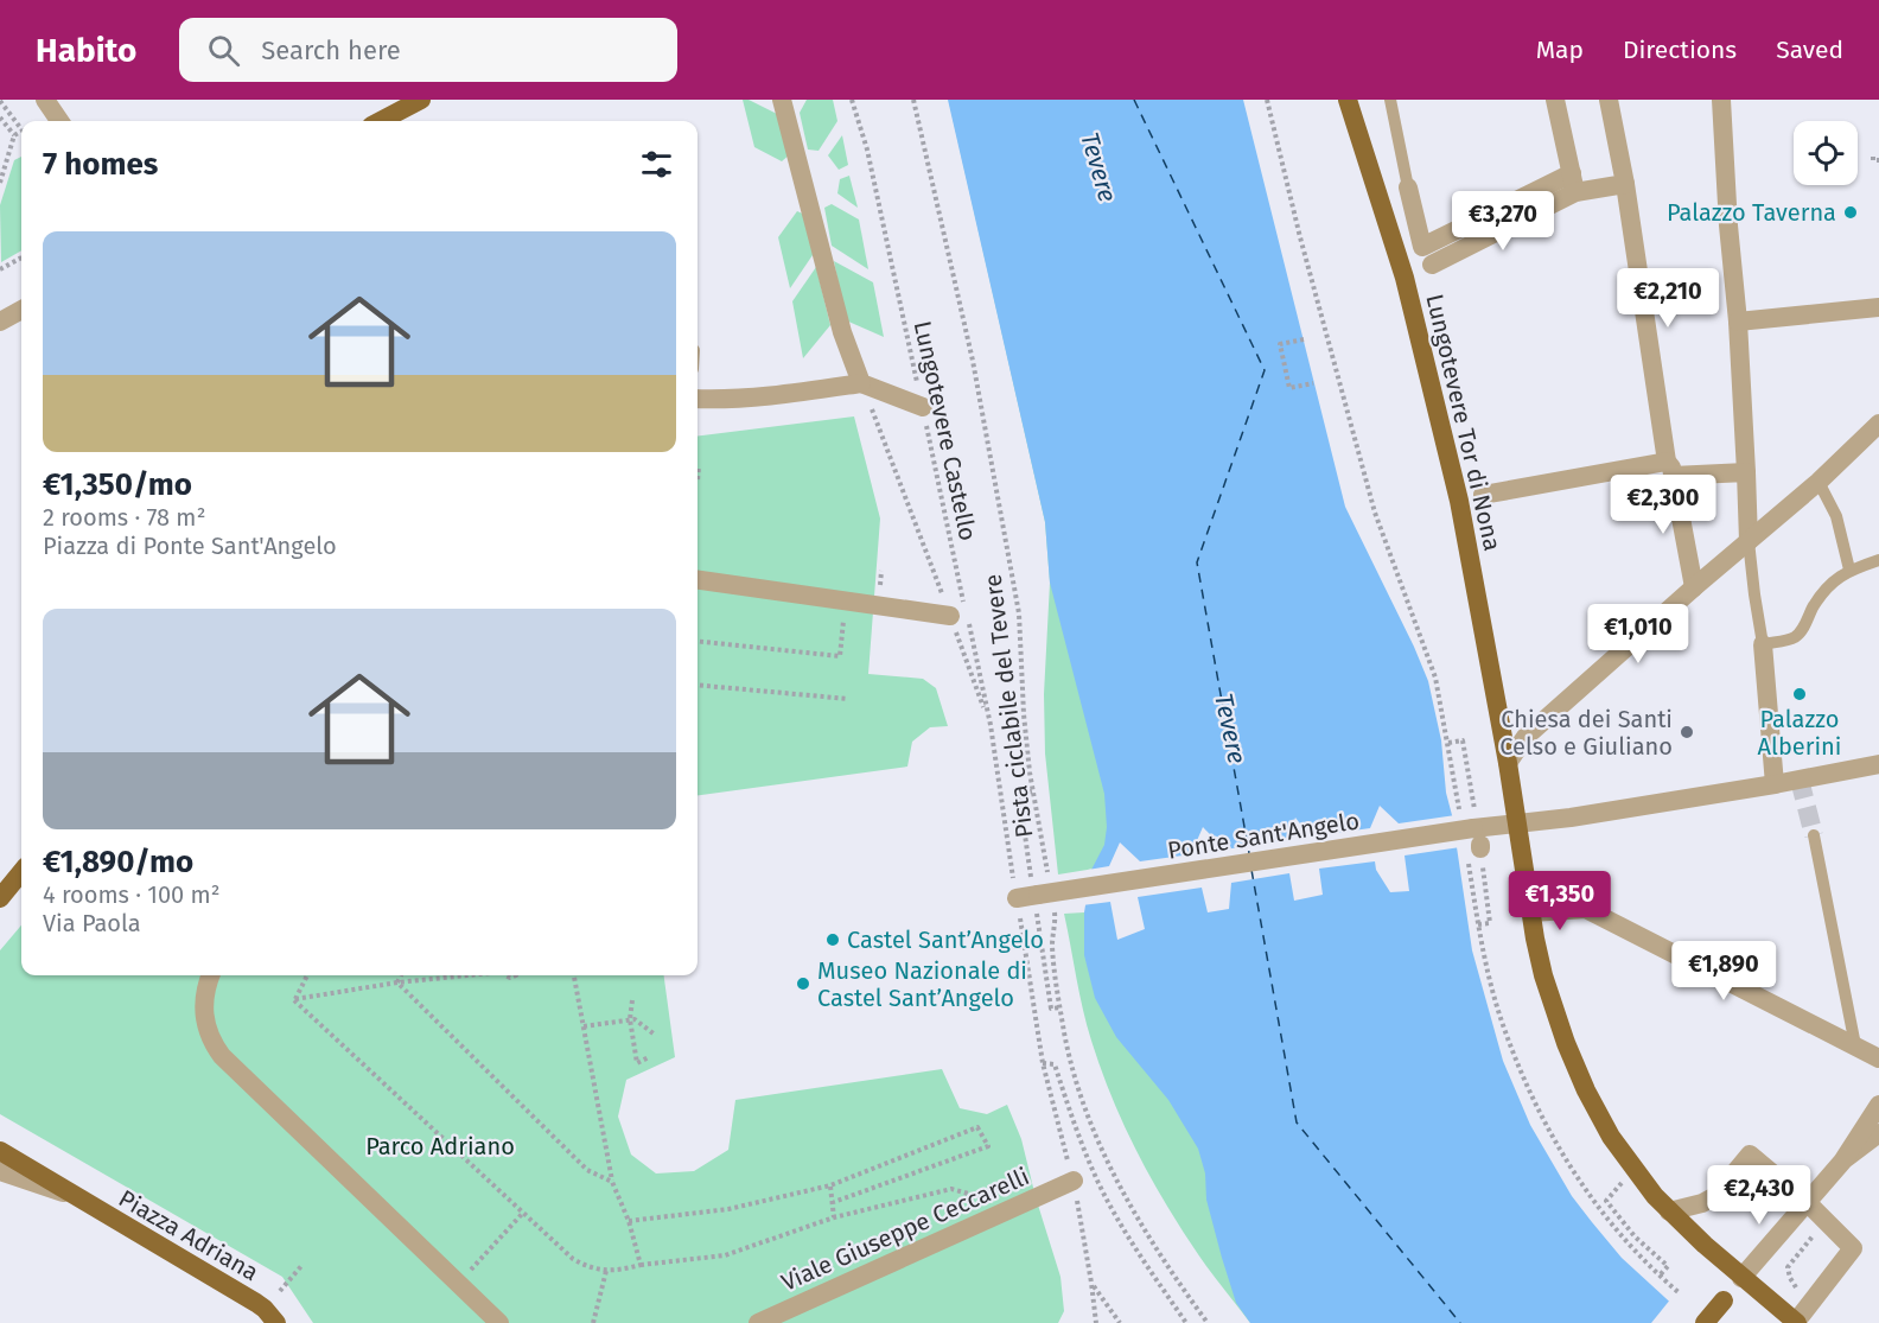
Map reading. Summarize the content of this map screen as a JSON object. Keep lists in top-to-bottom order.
{
  "streets": {
    "main road": ["Lungotevere Tor di Nona", "Piazza Adriana"],
    "street": ["Ponte Sant'Angelo", "Viale Giuseppe Ceccarelli"],
    "path": ["Lungotevere Castello", "Pista ciclabile del Tevere"]
  },
  "crossings": [
    ["Lungotevere Tor di Nona", "Ponte Sant'Angelo"],
    ["Lungotevere Castello", "Ponte Sant'Angelo"],
    ["Lungotevere Castello", "Viale Giuseppe Ceccarelli"],
    ["Pista ciclabile del Tevere", "Ponte Sant'Angelo"]
  ],
  "water": ["Tevere"],
  "parks": ["Parco Adriano"],
  "places": [
    "Palazzo Taverna",
    "Palazzo Alberini",
    "Chiesa dei Santi Celso e Giuliano",
    "Castel Sant’Angelo",
    "Museo Nazionale di Castel Sant’Angelo"
  ],
  "page": {
    "header": "Habito",
    "search": "Search here",
    "nav": ["Map", "Directions", "Saved"],
    "heading": "7 homes",
    "price": [
      "€3,270",
      "€2,210",
      "€2,300",
      "€1,010",
      "€1,350",
      "€1,890",
      "€2,430"
    ],
    "list": [
      {
        "name": "€1,350/mo",
        "note": "2 rooms · 78 m² · Piazza di Ponte Sant'Angelo"
      },
      {
        "name": "€1,890/mo",
        "note": "4 rooms · 100 m² · Via Paola"
      }
    ]
  }
}
